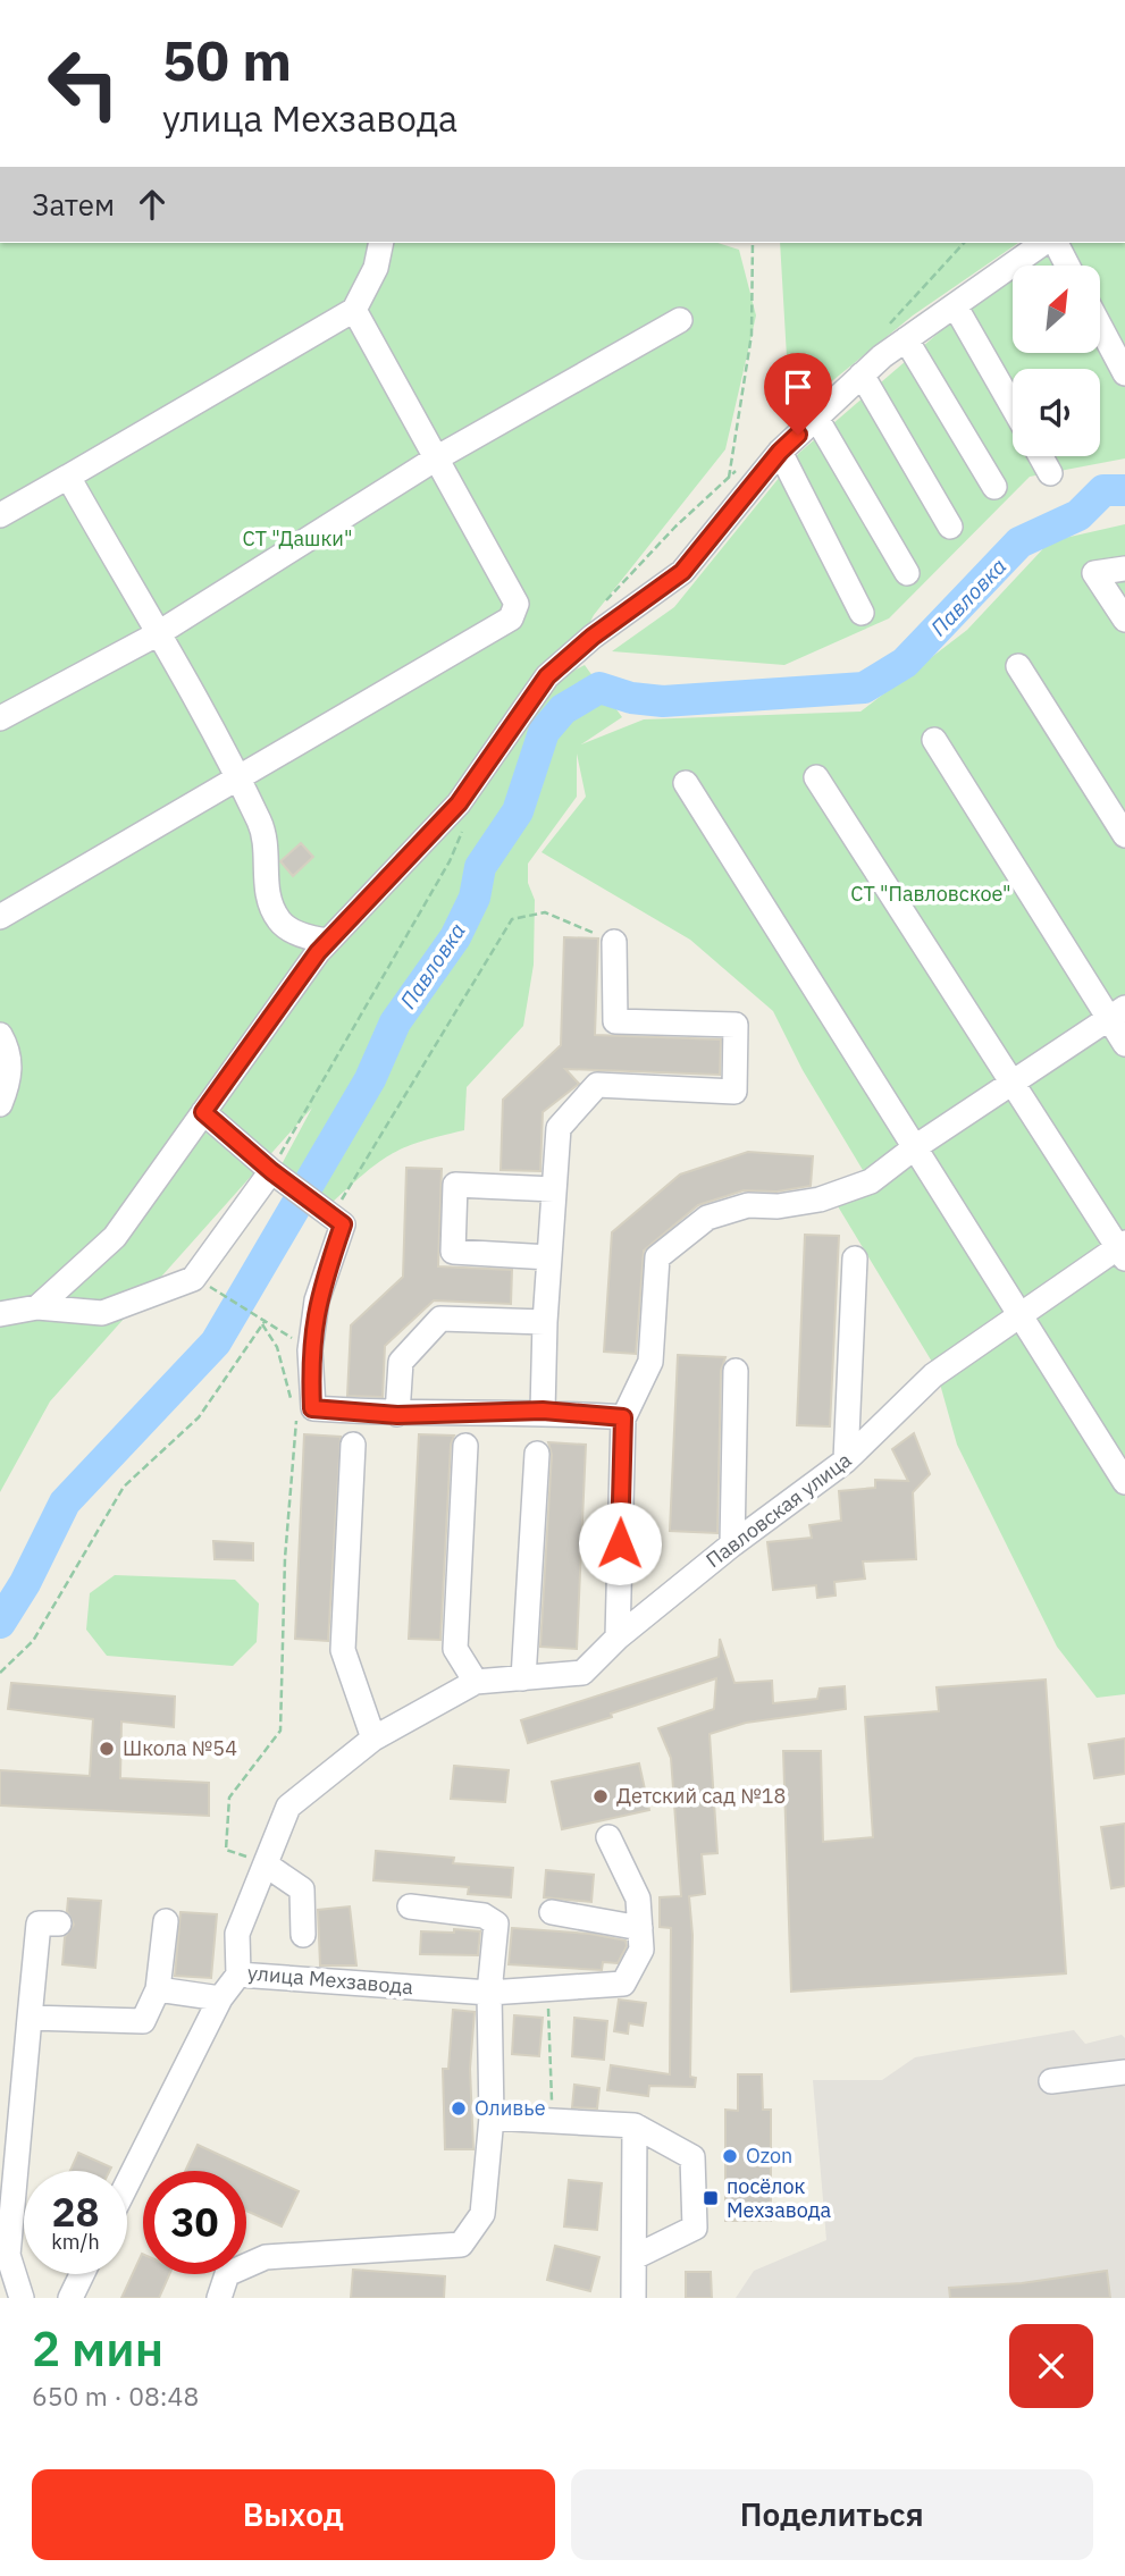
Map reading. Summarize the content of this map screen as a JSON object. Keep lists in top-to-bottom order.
{
  "streets": {
    "street": ["Павловская улица", "улица Мехзавода"]
  },
  "crossings": [
    ["Павловская улица", "улица Мехзавода"]
  ],
  "water": ["Павловка"],
  "parks": ["СТ \"Дашки\"", "СТ \"Павловское\""],
  "places": {
    "other": [
      "Школа №54",
      "Детский сад №18",
      "Оливье",
      "Ozon"
    ],
    "transit": ["посёлок Мехзавода"]
  },
  "north": "top right",
  "page": {
    "turn": ["50 m", "улица Мехзавода"],
    "then": "Затем",
    "speed": "28 km/h",
    "limit": "30",
    "heading": ["2 мин", "650 m · 08:48"],
    "buttons": ["Выход", "Поделиться"]
  }
}
